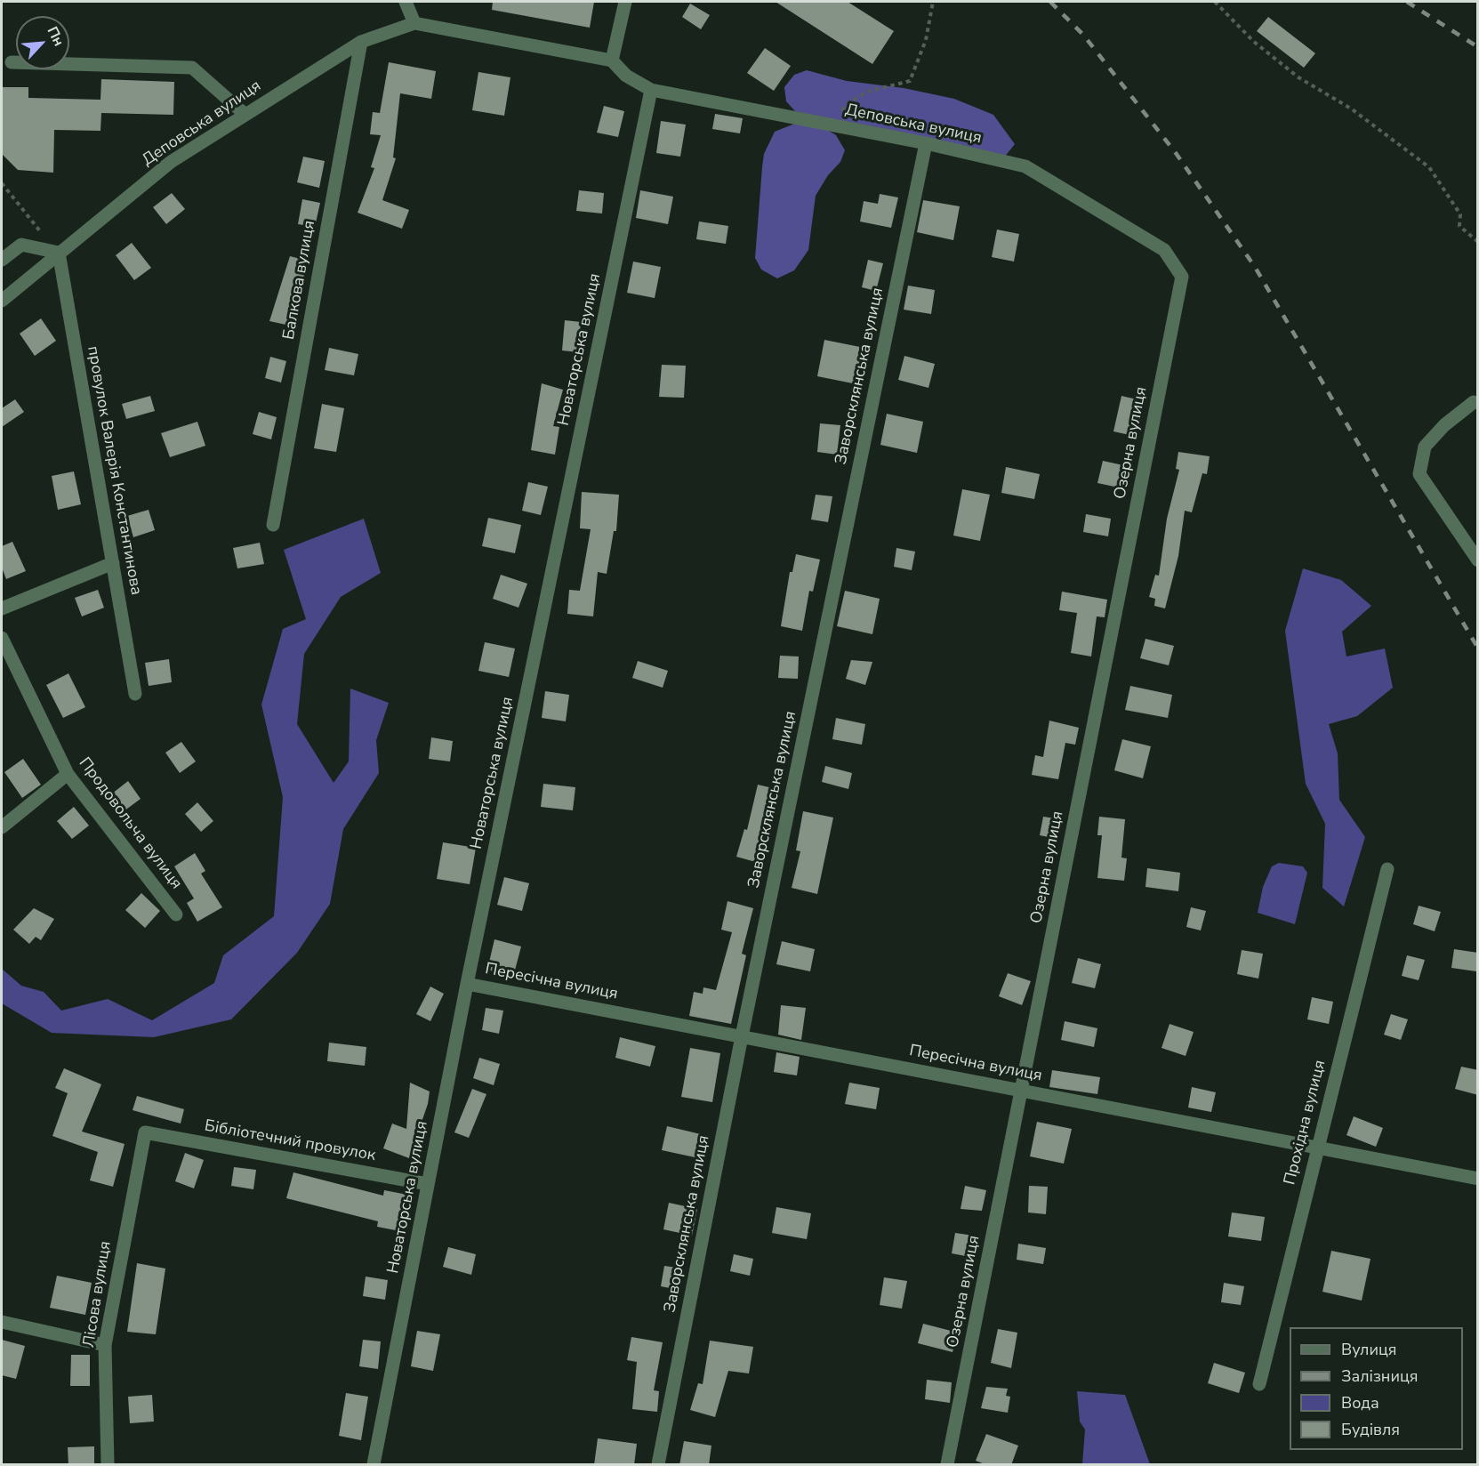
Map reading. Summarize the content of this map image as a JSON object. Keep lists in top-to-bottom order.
{
  "streets": {
    "street": [
      "Деповська вулиця",
      "Балкова вулиця",
      "Новаторська вулиця",
      "Заворсклянська вулиця",
      "Озерна вулиця",
      "провулок Валерія Константинова",
      "Продовольча вулиця",
      "Пересічна вулиця",
      "Прохідна вулиця",
      "Бібліотечний провулок",
      "Лісова вулиця"
    ]
  },
  "crossings": [
    ["Деповська вулиця", "Балкова вулиця"],
    ["Деповська вулиця", "Новаторська вулиця"],
    ["Деповська вулиця", "Заворсклянська вулиця"],
    ["Деповська вулиця", "Озерна вулиця"],
    ["Деповська вулиця", "провулок Валерія Константинова"],
    ["Новаторська вулиця", "Пересічна вулиця"],
    ["Новаторська вулиця", "Бібліотечний провулок"],
    ["Заворсклянська вулиця", "Пересічна вулиця"],
    ["Озерна вулиця", "Пересічна вулиця"],
    ["Пересічна вулиця", "Прохідна вулиця"],
    ["Бібліотечний провулок", "Лісова вулиця"]
  ],
  "legend": [
    "Вулиця",
    "Залізниця",
    "Вода",
    "Будівля"
  ],
  "north": "top right"
}
